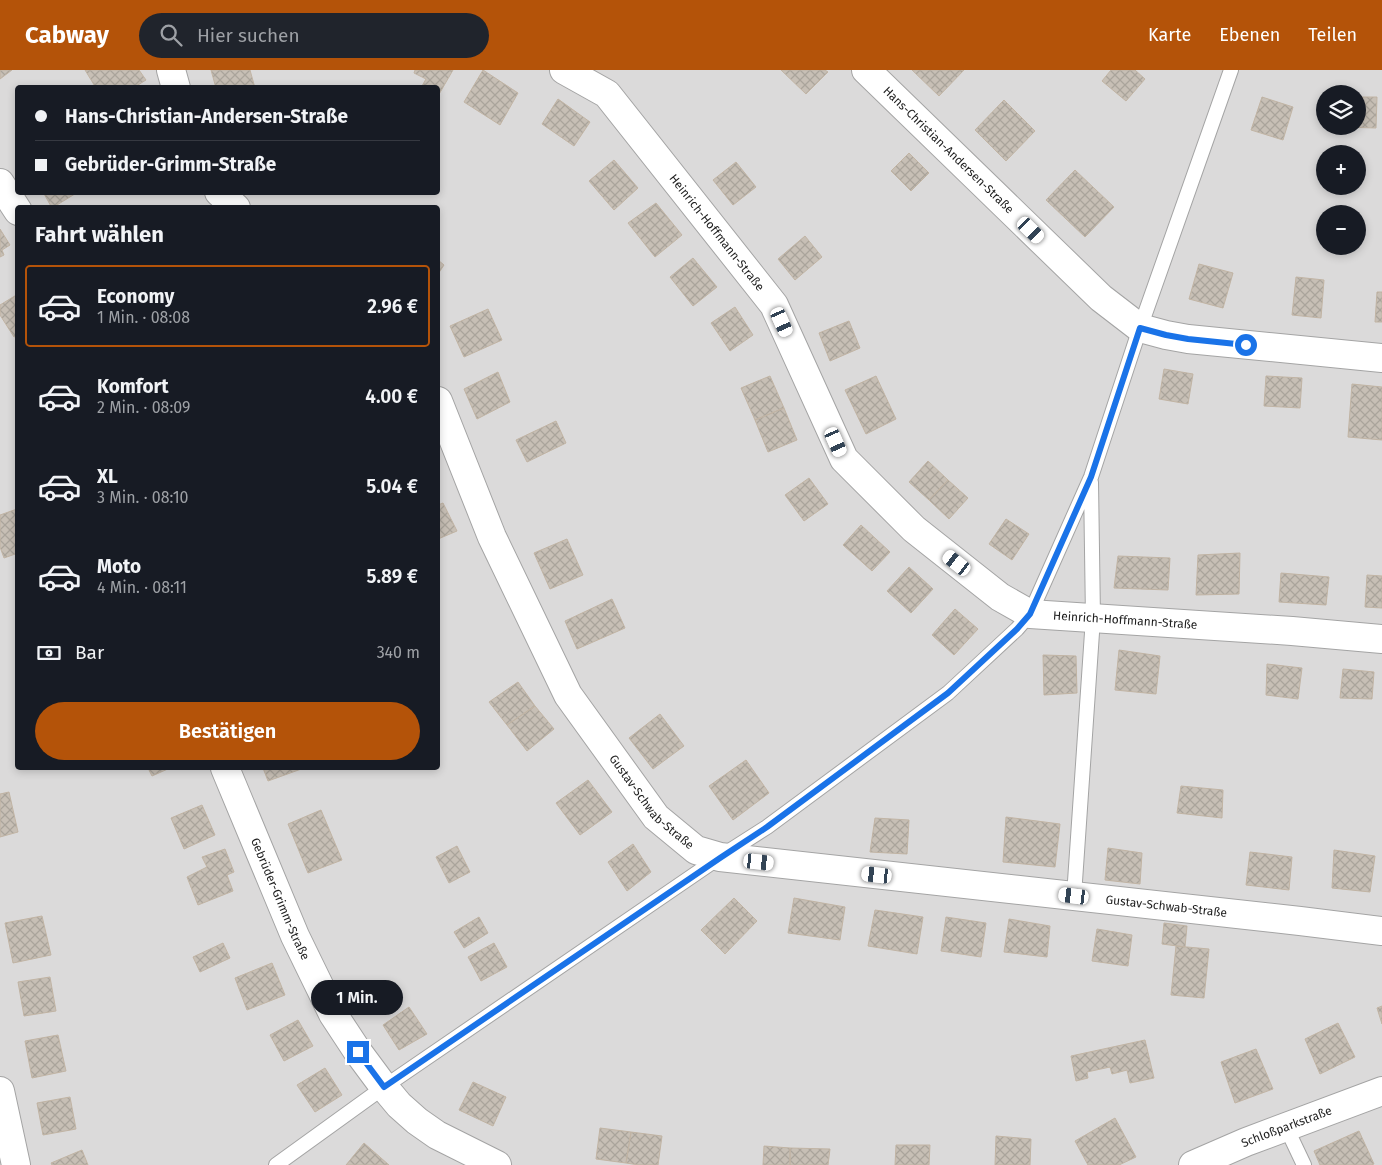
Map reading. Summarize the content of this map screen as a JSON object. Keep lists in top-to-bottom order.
{
  "streets": {
    "street": [
      "Hans-Christian-Andersen-Straße",
      "Heinrich-Hoffmann-Straße",
      "Gustav-Schwab-Straße",
      "Gebrüder-Grimm-Straße",
      "Schloßparkstraße"
    ]
  },
  "page": {
    "header": "Cabway",
    "search": "Hier suchen",
    "nav": ["Karte", "Ebenen", "Teilen"],
    "map_buttons": ["+", "−"],
    "banner": ["Hans-Christian-Andersen-Straße", "Gebrüder-Grimm-Straße"],
    "heading": "Fahrt wählen",
    "list": [
      {
        "name": "Economy",
        "note": "1 Min. · 08:08",
        "value": "2.96 €"
      },
      {
        "name": "Komfort",
        "note": "2 Min. · 08:09",
        "value": "4.00 €"
      },
      {
        "name": "XL",
        "note": "3 Min. · 08:10",
        "value": "5.04 €"
      },
      {
        "name": "Moto",
        "note": "4 Min. · 08:11",
        "value": "5.89 €"
      }
    ],
    "pay": ["Bar", "340 m"],
    "buttons": "Bestätigen",
    "bubble": "1 Min."
  }
}
